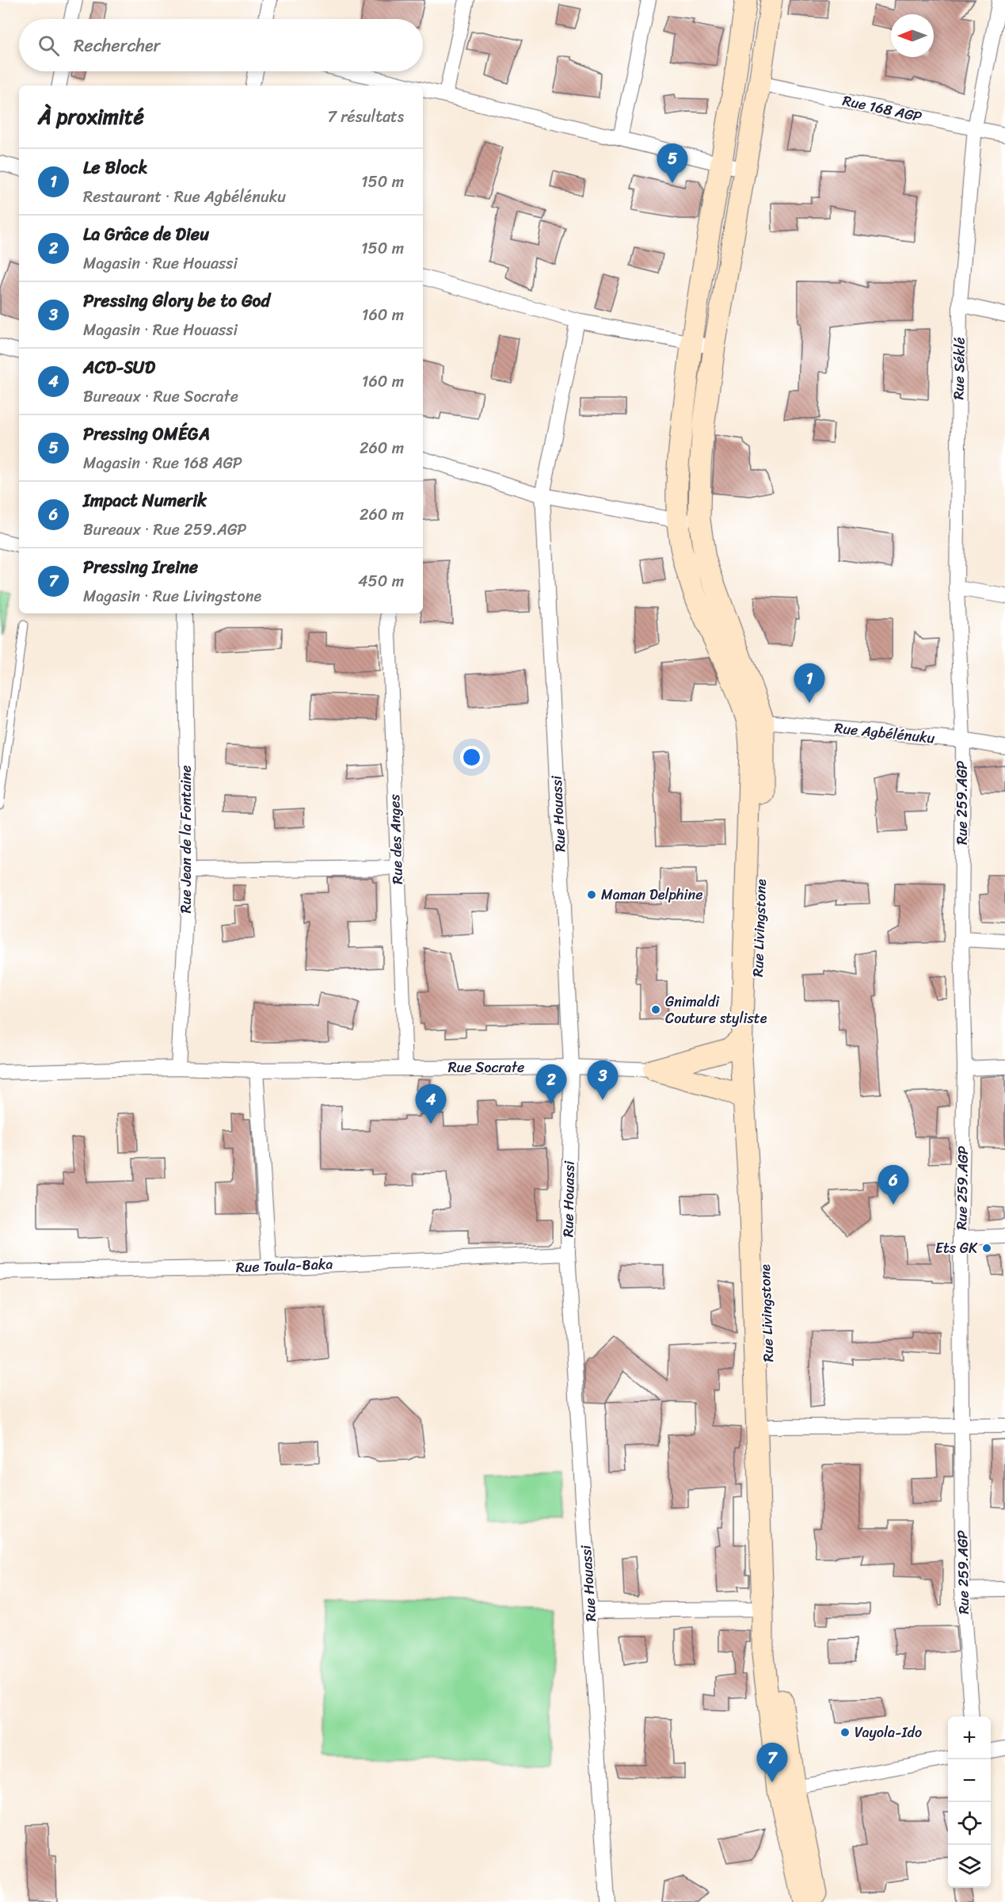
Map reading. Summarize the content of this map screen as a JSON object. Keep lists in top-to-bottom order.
{
  "streets": {
    "street": [
      "Rue 168 AGP",
      "Rue Séklé",
      "Rue Agbélénuku",
      "Rue 259.AGP",
      "Rue Houassi",
      "Rue Jean de la Fontaine",
      "Rue des Anges",
      "Rue Livingstone",
      "Rue Socrate",
      "Rue Toula-Baka"
    ]
  },
  "crossings": [
    ["Rue 168 AGP", "Rue Séklé"],
    ["Rue Séklé", "Rue Agbélénuku"],
    ["Rue Séklé", "Rue 259.AGP"],
    ["Rue Agbélénuku", "Rue 259.AGP"],
    ["Rue Agbélénuku", "Rue Livingstone"],
    ["Rue Houassi", "Rue Socrate"],
    ["Rue Houassi", "Rue Toula-Baka"],
    ["Rue Jean de la Fontaine", "Rue Socrate"],
    ["Rue des Anges", "Rue Socrate"]
  ],
  "places": [
    "Maman Delphine",
    "Gnimaldi Couture styliste",
    "Ets GK",
    "Vayola-Ido"
  ],
  "north": "left",
  "page": {
    "search": "Rechercher",
    "heading": ["À proximité", "7 résultats"],
    "pins": [
      "5",
      "1",
      "3",
      "2",
      "4",
      "6",
      "7"
    ],
    "list": [
      {
        "mark": "1",
        "name": "Le Block",
        "note": "Restaurant · Rue Agbélénuku",
        "value": "150 m"
      },
      {
        "mark": "2",
        "name": "La Grâce de Dieu",
        "note": "Magasin · Rue Houassi",
        "value": "150 m"
      },
      {
        "mark": "3",
        "name": "Pressing Glory be to God",
        "note": "Magasin · Rue Houassi",
        "value": "160 m"
      },
      {
        "mark": "4",
        "name": "ACD-SUD",
        "note": "Bureaux · Rue Socrate",
        "value": "160 m"
      },
      {
        "mark": "5",
        "name": "Pressing OMÉGA",
        "note": "Magasin · Rue 168 AGP",
        "value": "260 m"
      },
      {
        "mark": "6",
        "name": "Impact Numerik",
        "note": "Bureaux · Rue 259.AGP",
        "value": "260 m"
      },
      {
        "mark": "7",
        "name": "Pressing Ireine",
        "note": "Magasin · Rue Livingstone",
        "value": "450 m"
      }
    ],
    "map_buttons": ["+", "−"]
  }
}
